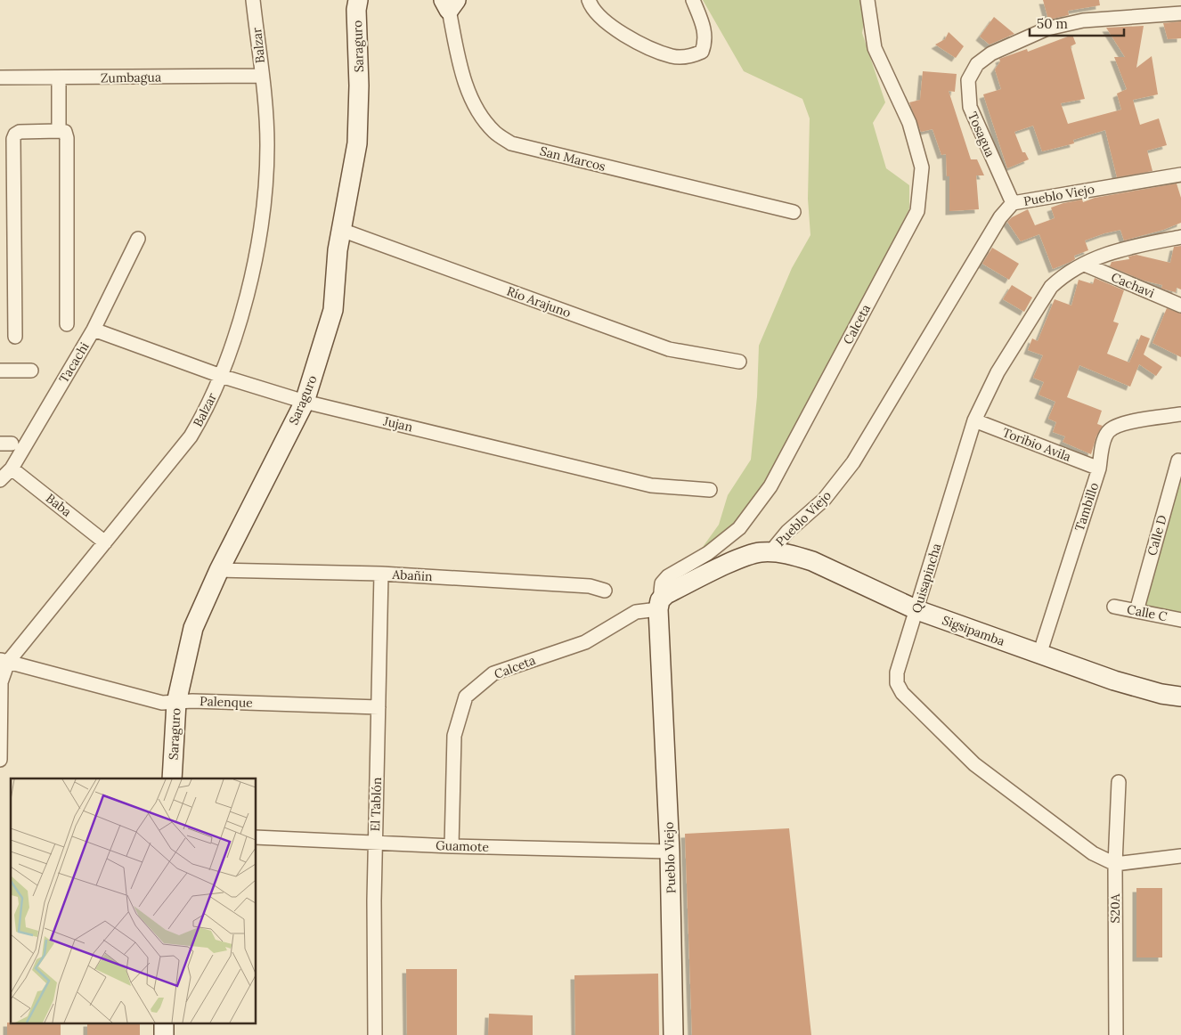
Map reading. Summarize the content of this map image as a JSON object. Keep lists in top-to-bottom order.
{
  "streets": {
    "street": [
      "Balzar",
      "Saraguro",
      "Zumbagua",
      "Tosagua",
      "San Marcos",
      "Pueblo Viejo",
      "Cachavi",
      "Río Arajuno",
      "Calceta",
      "Tacachi",
      "Jujan",
      "Toribio Avila",
      "Baba",
      "Tambillo",
      "Calle D",
      "Abañin",
      "Quisapincha",
      "Calle C",
      "Sigsipamba",
      "Palenque",
      "El Tablón",
      "Guamote",
      "S20A"
    ]
  },
  "crossings": [
    ["Balzar", "Zumbagua"],
    ["Balzar", "Jujan"],
    ["Balzar", "Baba"],
    ["Balzar", "Palenque"],
    ["Saraguro", "Río Arajuno"],
    ["Saraguro", "Jujan"],
    ["Saraguro", "Abañin"],
    ["Saraguro", "Palenque"],
    ["Tosagua", "Pueblo Viejo"],
    ["Pueblo Viejo", "Calceta"],
    ["Pueblo Viejo", "Sigsipamba"],
    ["Pueblo Viejo", "Guamote"],
    ["Cachavi", "Quisapincha"],
    ["Calceta", "Guamote"],
    ["Tacachi", "Jujan"],
    ["Tacachi", "Baba"],
    ["Toribio Avila", "Tambillo"],
    ["Toribio Avila", "Quisapincha"],
    ["Tambillo", "Sigsipamba"],
    ["Calle D", "Calle C"],
    ["Abañin", "El Tablón"],
    ["Quisapincha", "Sigsipamba"],
    ["Quisapincha", "S20A"],
    ["Palenque", "El Tablón"],
    ["El Tablón", "Guamote"]
  ],
  "scale_bar": "50 m"
}
